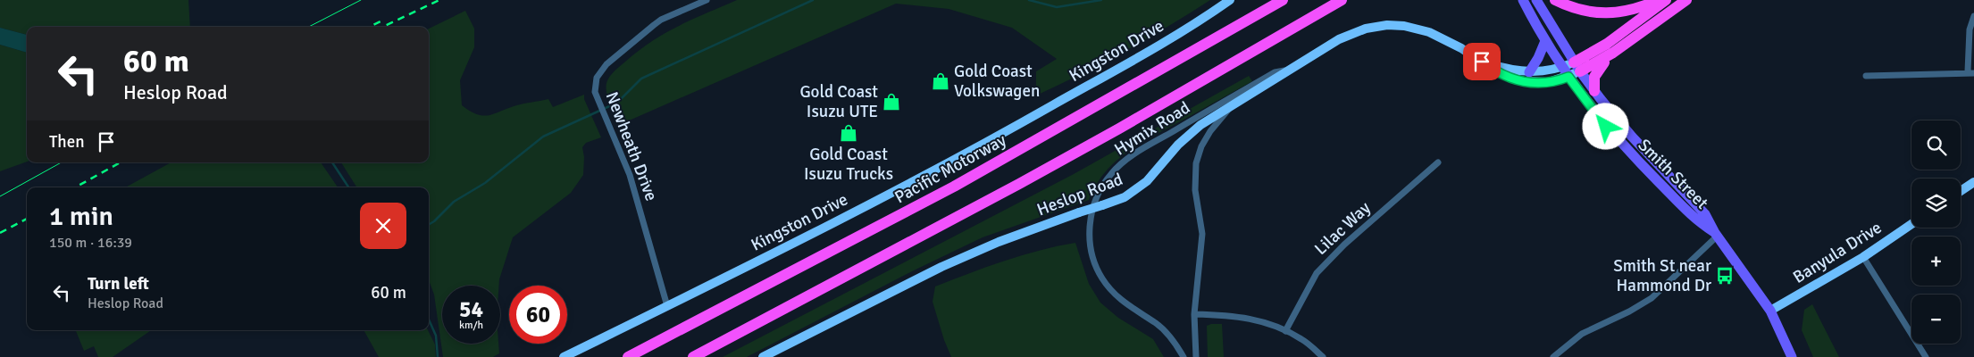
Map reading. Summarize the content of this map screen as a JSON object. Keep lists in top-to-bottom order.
{
  "streets": {
    "highway": ["Pacific Motorway"],
    "main road": ["Smith Street"],
    "street": [
      "Kingston Drive",
      "Hymix Road",
      "Newheath Drive",
      "Heslop Road",
      "Lilac Way",
      "Banyula Drive"
    ]
  },
  "crossings": [
    ["Kingston Drive", "Newheath Drive"],
    ["Hymix Road", "Heslop Road"],
    ["Smith Street", "Heslop Road"],
    ["Smith Street", "Banyula Drive"]
  ],
  "places": {
    "shop": ["Gold Coast Volkswagen", "Gold Coast Isuzu UTE", "Gold Coast Isuzu Trucks"],
    "bus stop": ["Smith St near Hammond Dr"]
  },
  "page": {
    "turn": ["60 m", "Heslop Road"],
    "map_buttons": ["+", "−"],
    "then": "Then",
    "heading": ["1 min", "150 m · 16:39"],
    "list": [
      {
        "name": "Turn left",
        "note": "Heslop Road",
        "value": "60 m"
      }
    ],
    "speed": "54 km/h",
    "limit": "60"
  }
}
